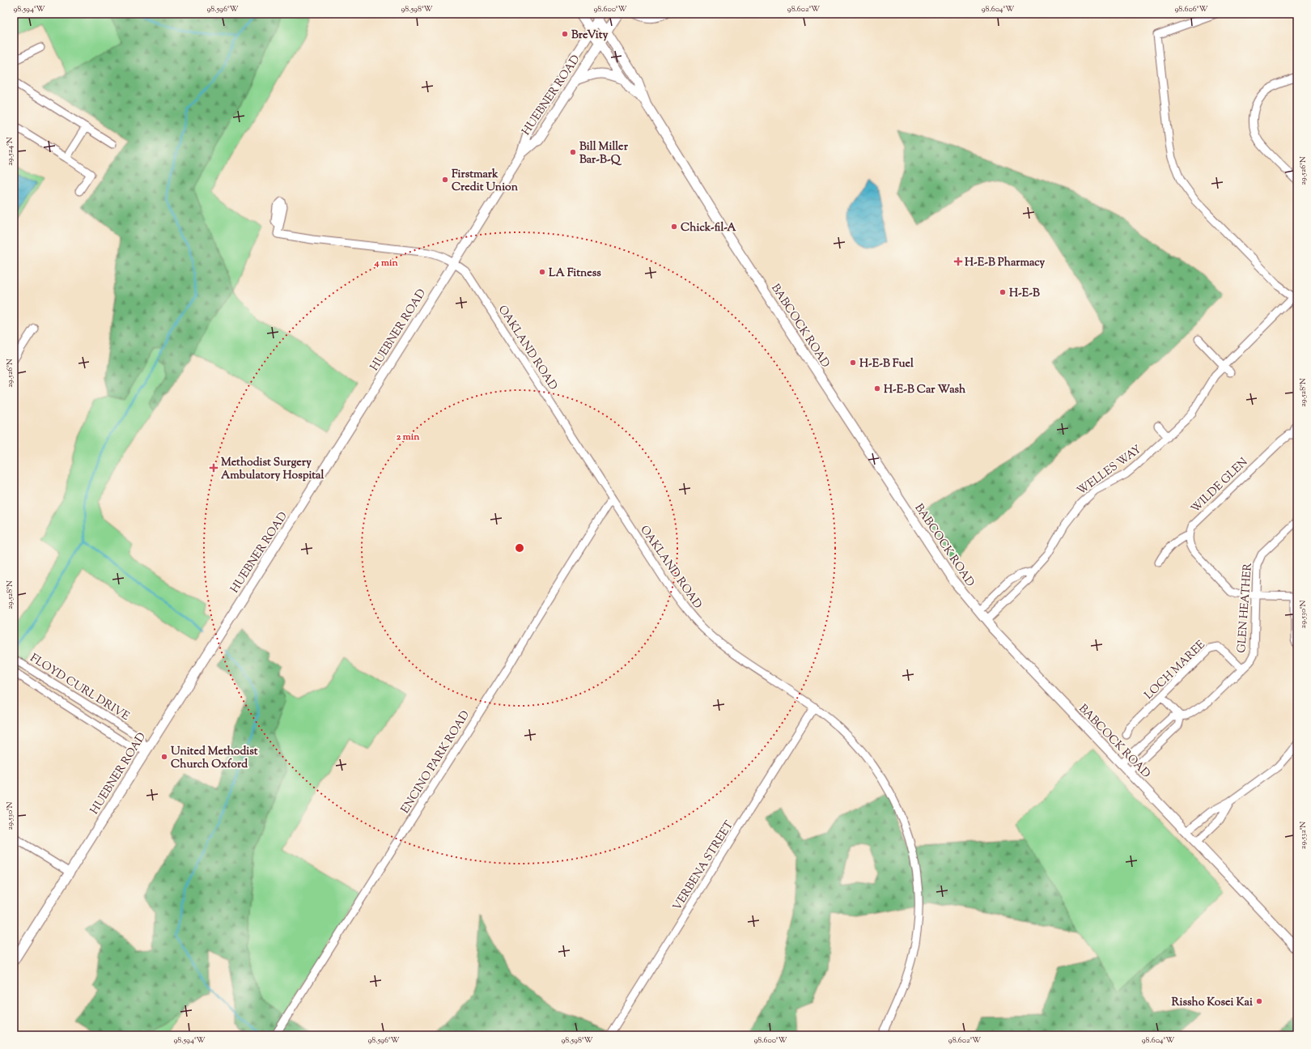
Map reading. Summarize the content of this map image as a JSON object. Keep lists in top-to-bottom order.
{
  "streets": {
    "main road": ["HUEBNER ROAD", "BABCOCK ROAD"],
    "street": [
      "OAKLAND ROAD",
      "WELLES WAY",
      "WILDE GLEN",
      "GLEN HEATHER",
      "LOCH MAREE",
      "FLOYD CURL DRIVE",
      "ENCINO PARK ROAD",
      "VERBENA STREET"
    ]
  },
  "crossings": [
    ["HUEBNER ROAD", "BABCOCK ROAD"],
    ["HUEBNER ROAD", "OAKLAND ROAD"],
    ["HUEBNER ROAD", "FLOYD CURL DRIVE"],
    ["BABCOCK ROAD", "WELLES WAY"],
    ["BABCOCK ROAD", "GLEN HEATHER"],
    ["OAKLAND ROAD", "ENCINO PARK ROAD"],
    ["OAKLAND ROAD", "VERBENA STREET"],
    ["GLEN HEATHER", "LOCH MAREE"]
  ],
  "places": {
    "other": [
      "BreVity",
      "Bill Miller Bar-B-Q",
      "Firstmark Credit Union",
      "Chick-fil-A",
      "LA Fitness",
      "H-E-B",
      "H-E-B Fuel",
      "H-E-B Car Wash",
      "United Methodist Church Oxford",
      "Rissho Kosei Kai"
    ],
    "health": ["H-E-B Pharmacy", "Methodist Surgery Ambulatory Hospital"]
  },
  "coordinates": [
    "98.594°W",
    "98.596°W",
    "98.598°W",
    "98.600°W",
    "98.602°W",
    "98.604°W",
    "98.606°W",
    "29.524°N",
    "29.526°N",
    "29.528°N",
    "29.530°N",
    "29.532°N"
  ],
  "rings": ["4 min", "2 min"]
}
